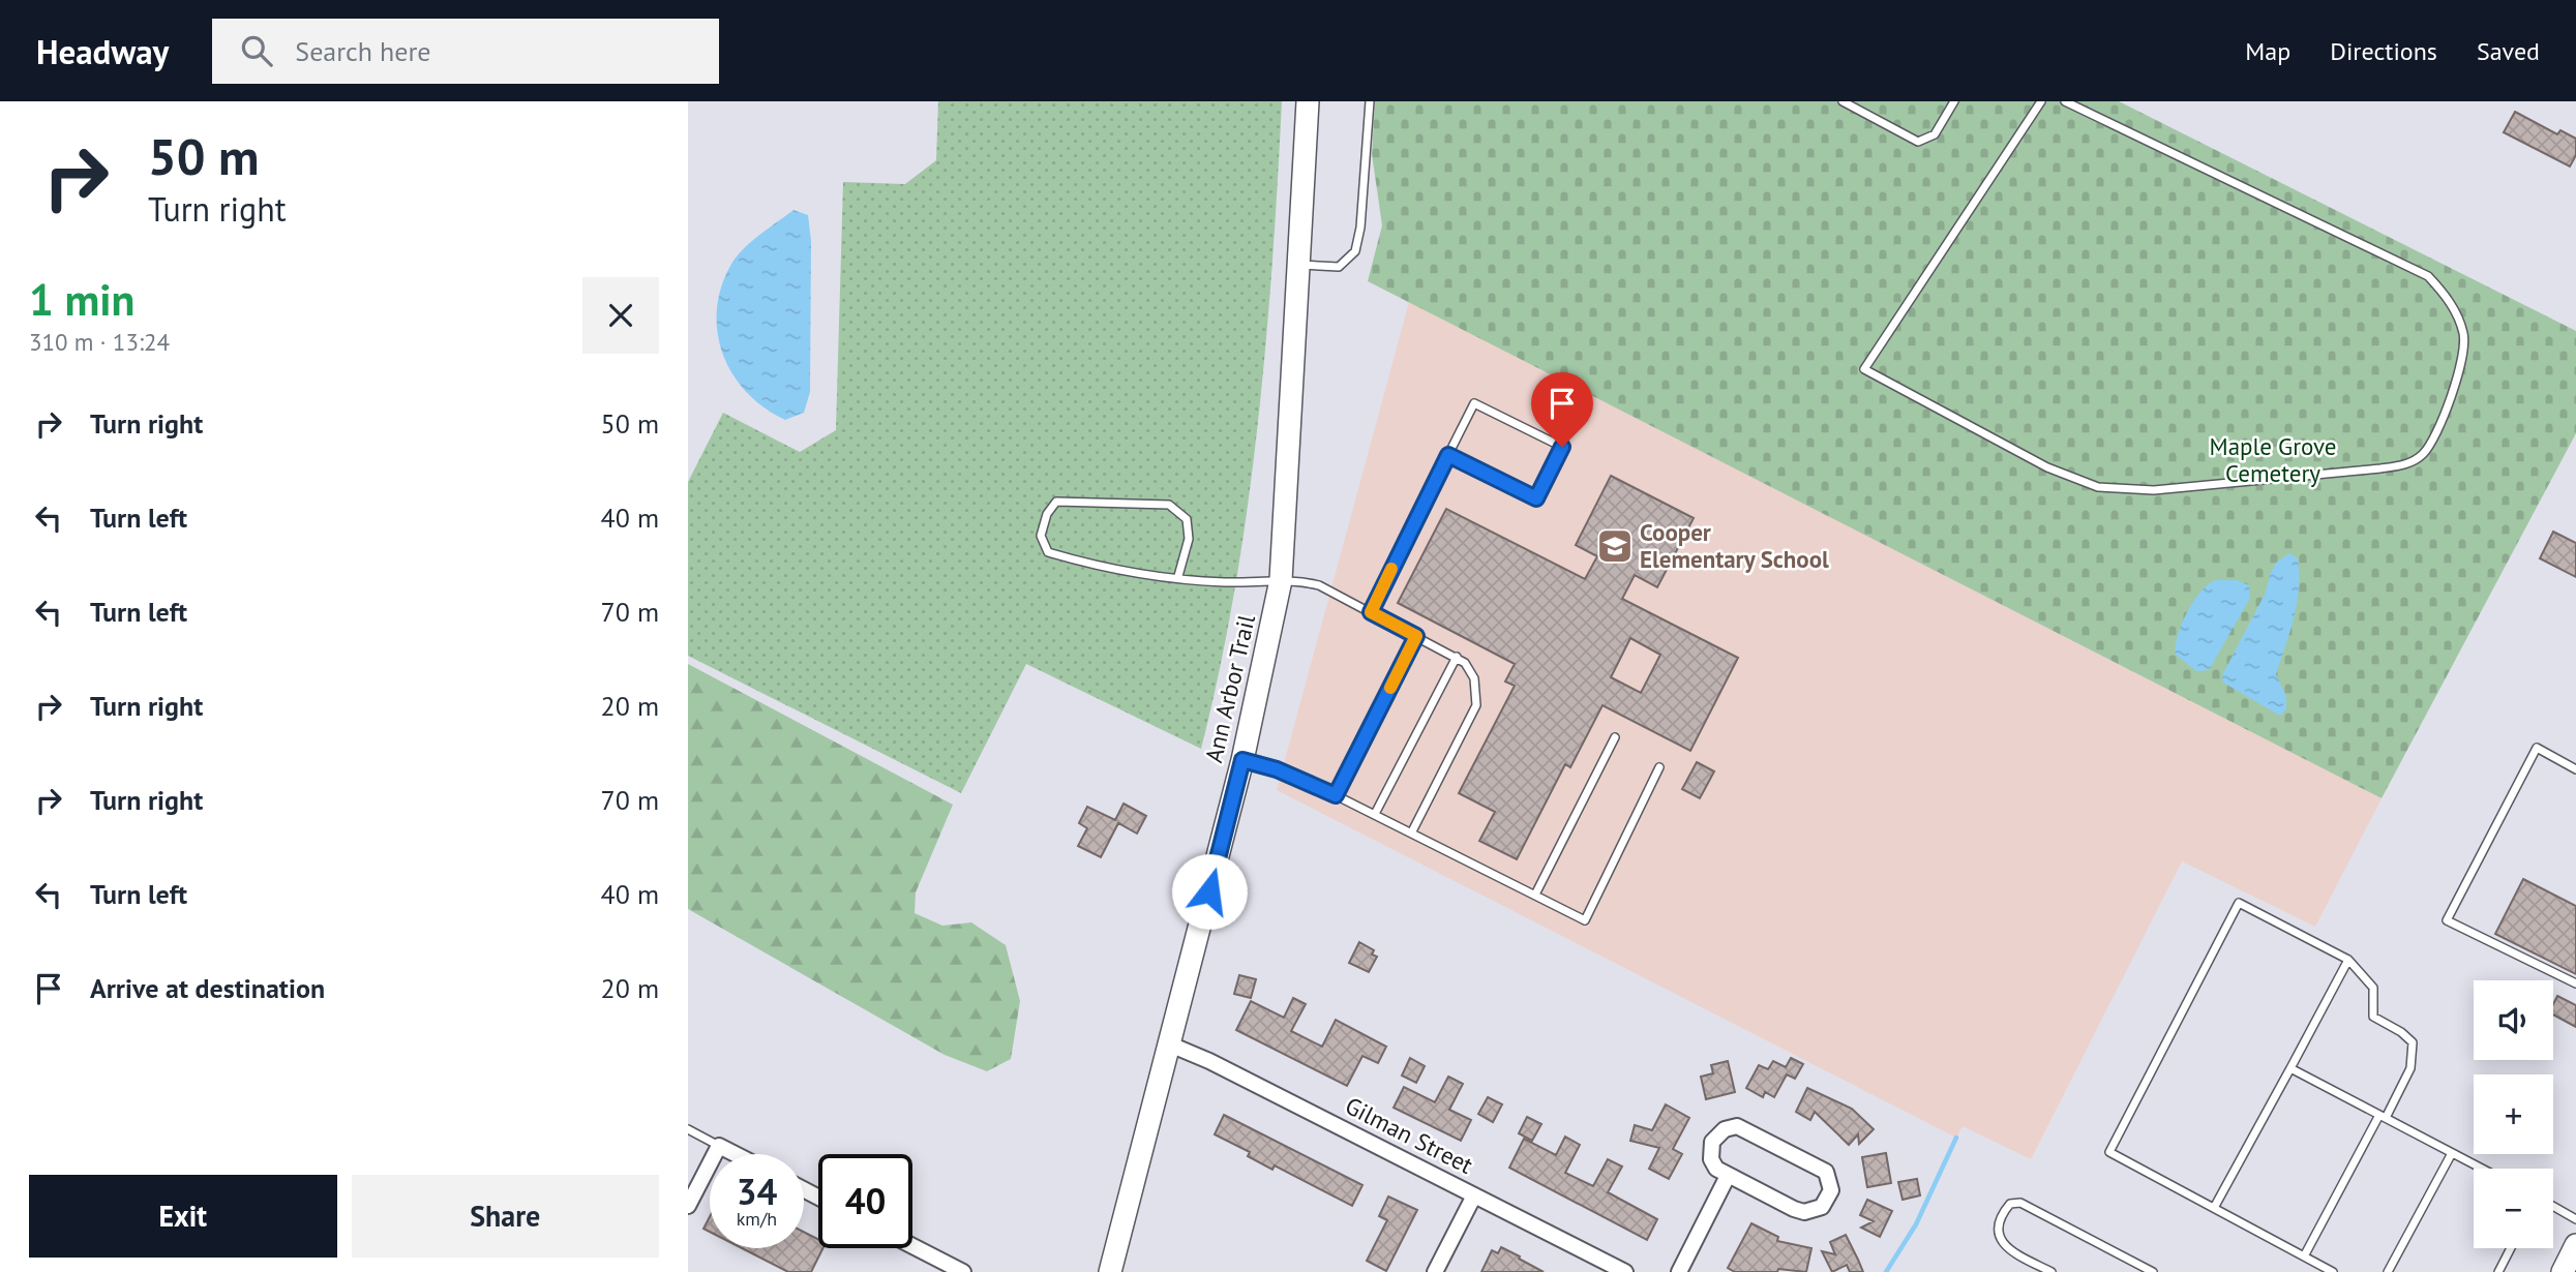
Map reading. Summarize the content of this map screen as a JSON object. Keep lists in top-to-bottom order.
{
  "streets": {
    "street": ["Ann Arbor Trail", "Gilman Street"]
  },
  "crossings": [
    ["Ann Arbor Trail", "Gilman Street"]
  ],
  "parks": ["Maple Grove Cemetery"],
  "places": {
    "school or university": ["Cooper Elementary School"]
  },
  "page": {
    "header": "Headway",
    "search": "Search here",
    "nav": ["Map", "Directions", "Saved"],
    "turn": ["50 m", "Turn right"],
    "heading": ["1 min", "310 m · 13:24"],
    "list": [
      {
        "name": "Turn right",
        "value": "50 m"
      },
      {
        "name": "Turn left",
        "value": "40 m"
      },
      {
        "name": "Turn left",
        "value": "70 m"
      },
      {
        "name": "Turn right",
        "value": "20 m"
      },
      {
        "name": "Turn right",
        "value": "70 m"
      },
      {
        "name": "Turn left",
        "value": "40 m"
      },
      {
        "name": "Arrive at destination",
        "value": "20 m"
      }
    ],
    "map_buttons": ["+", "−"],
    "speed": "34 km/h",
    "limit": "40",
    "buttons": ["Exit", "Share"]
  }
}
